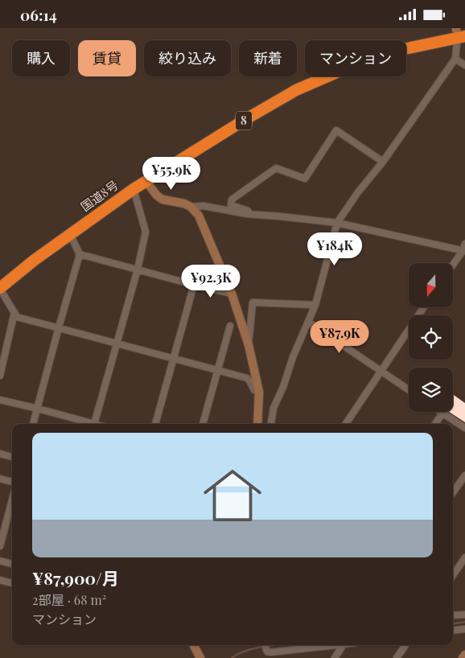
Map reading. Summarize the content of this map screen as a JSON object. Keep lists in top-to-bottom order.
{
  "streets": {
    "highway": ["8", "国道8号"]
  },
  "north": "bottom",
  "page": {
    "status": "06:14",
    "chip": [
      "購入",
      "賃貸",
      "絞り込み",
      "新着",
      "マンション"
    ],
    "price": [
      "¥55.9K",
      "¥184K",
      "¥92.3K",
      "¥87.9K"
    ],
    "list": [
      {
        "name": "¥87,900/月",
        "note": "2部屋 · 68 m² · マンション"
      }
    ]
  }
}
